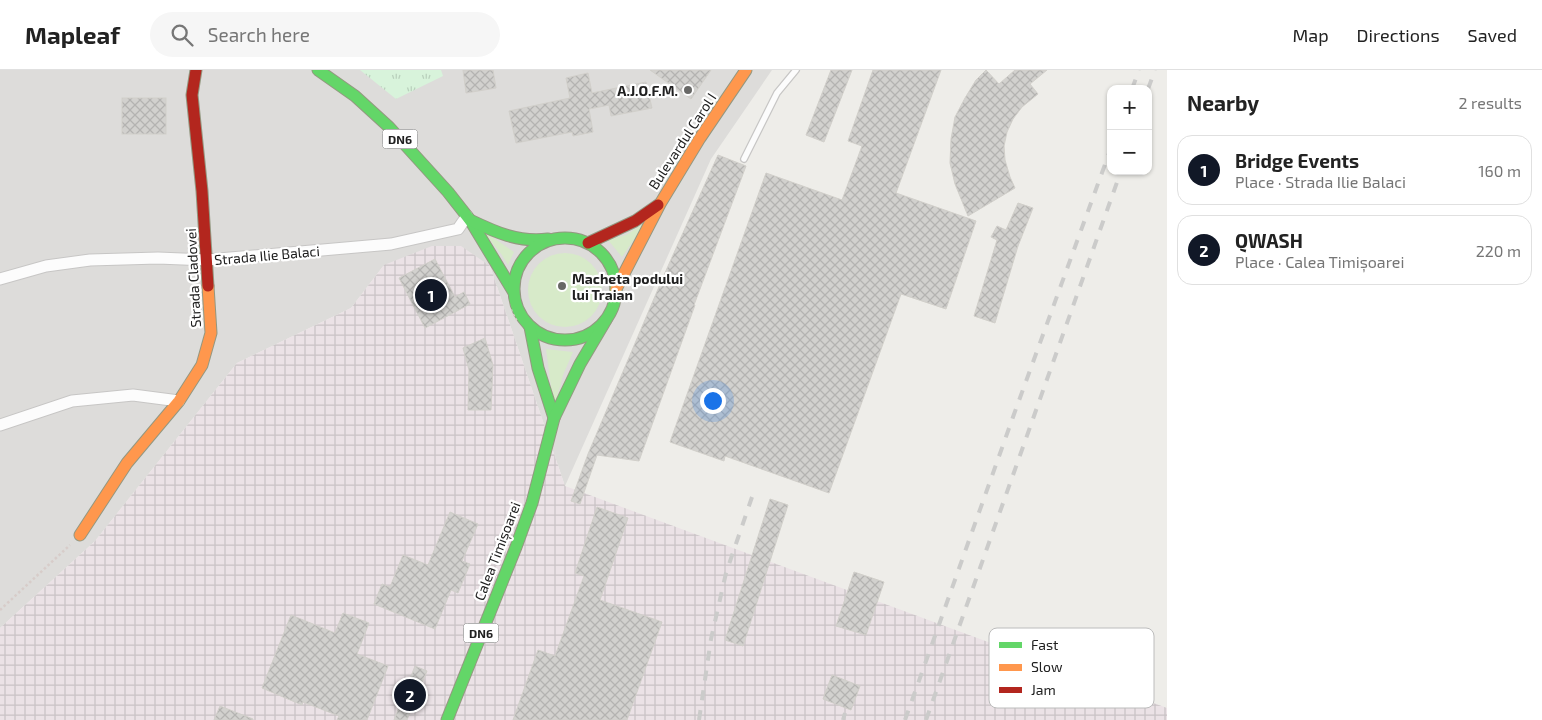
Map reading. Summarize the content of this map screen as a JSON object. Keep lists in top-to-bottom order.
{
  "streets": {
    "main road": [
      "DN6",
      "Bulevardul Carol I",
      "Strada Cladovei",
      "Calea Timișoarei"
    ],
    "street": ["Strada Ilie Balaci"]
  },
  "crossings": [
    ["DN6", "Bulevardul Carol I"],
    ["DN6", "Strada Ilie Balaci"],
    ["DN6", "Calea Timișoarei"],
    ["Bulevardul Carol I", "Calea Timișoarei"],
    ["Strada Ilie Balaci", "Strada Cladovei"]
  ],
  "places": ["A.J.O.F.M.", "Macheta podului lui Traian"],
  "legend": ["Fast", "Slow", "Jam"],
  "page": {
    "header": "Mapleaf",
    "search": "Search here",
    "nav": ["Map", "Directions", "Saved"],
    "heading": ["Nearby", "2 results"],
    "map_buttons": ["+", "−"],
    "list": [
      {
        "mark": "1",
        "name": "Bridge Events",
        "note": "Place · Strada Ilie Balaci",
        "value": "160 m"
      },
      {
        "mark": "2",
        "name": "QWASH",
        "note": "Place · Calea Timișoarei",
        "value": "220 m"
      }
    ],
    "pins": ["1", "2"]
  }
}
